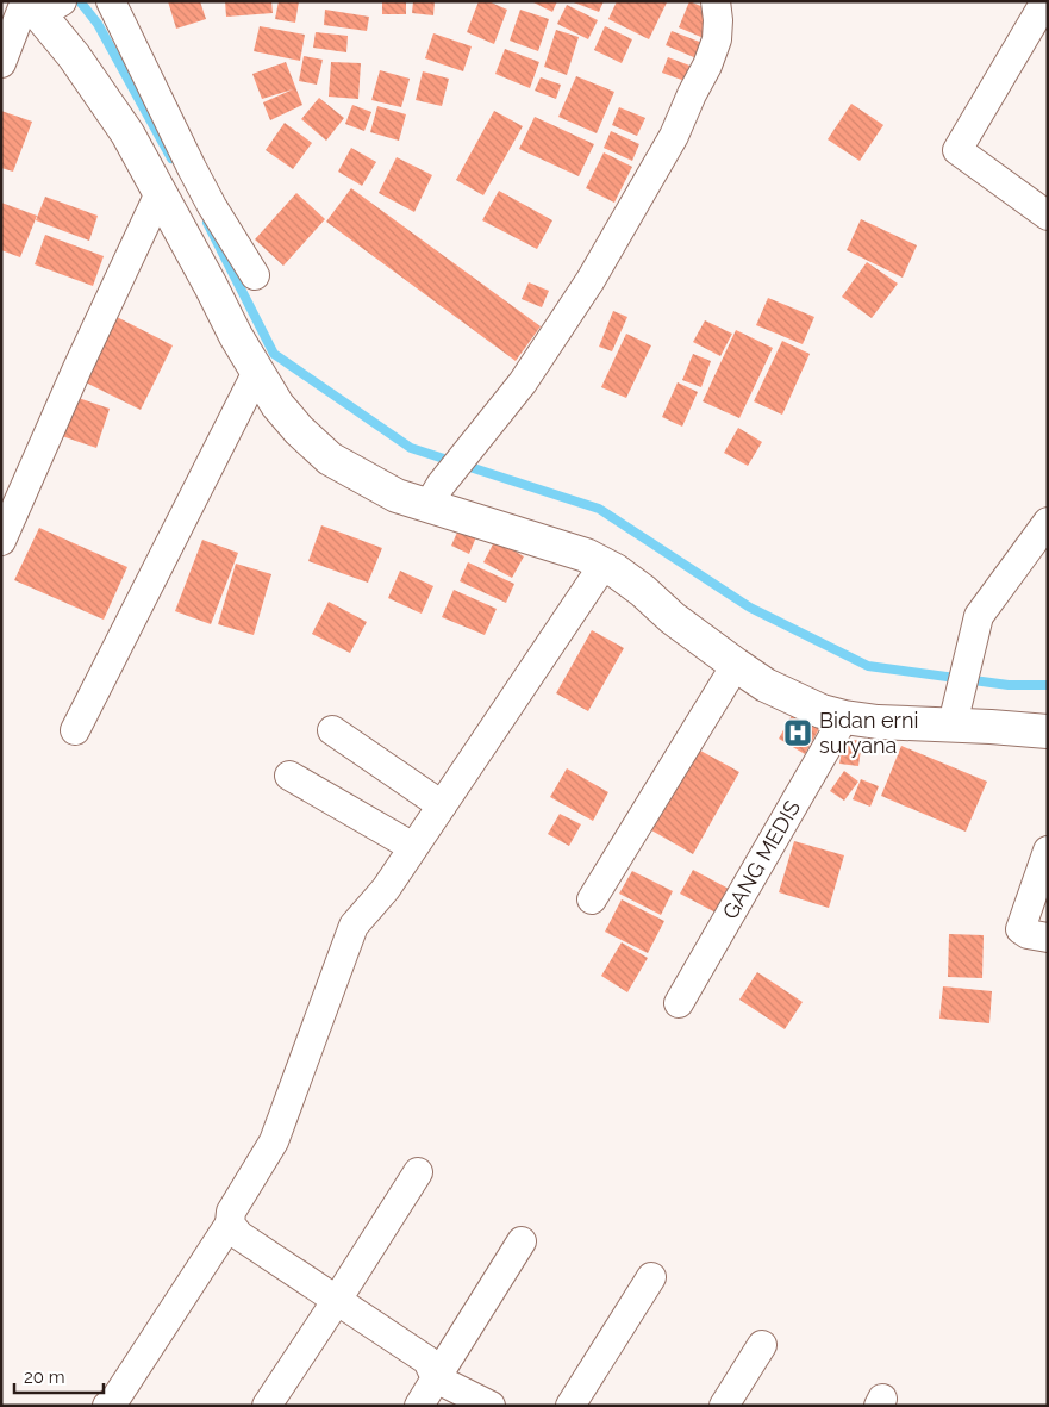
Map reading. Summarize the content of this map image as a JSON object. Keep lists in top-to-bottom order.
{
  "streets": {
    "street": ["GANG MEDIS"]
  },
  "places": {
    "hospital": ["Bidan erni suryana"]
  },
  "scale_bar": "20 m"
}
